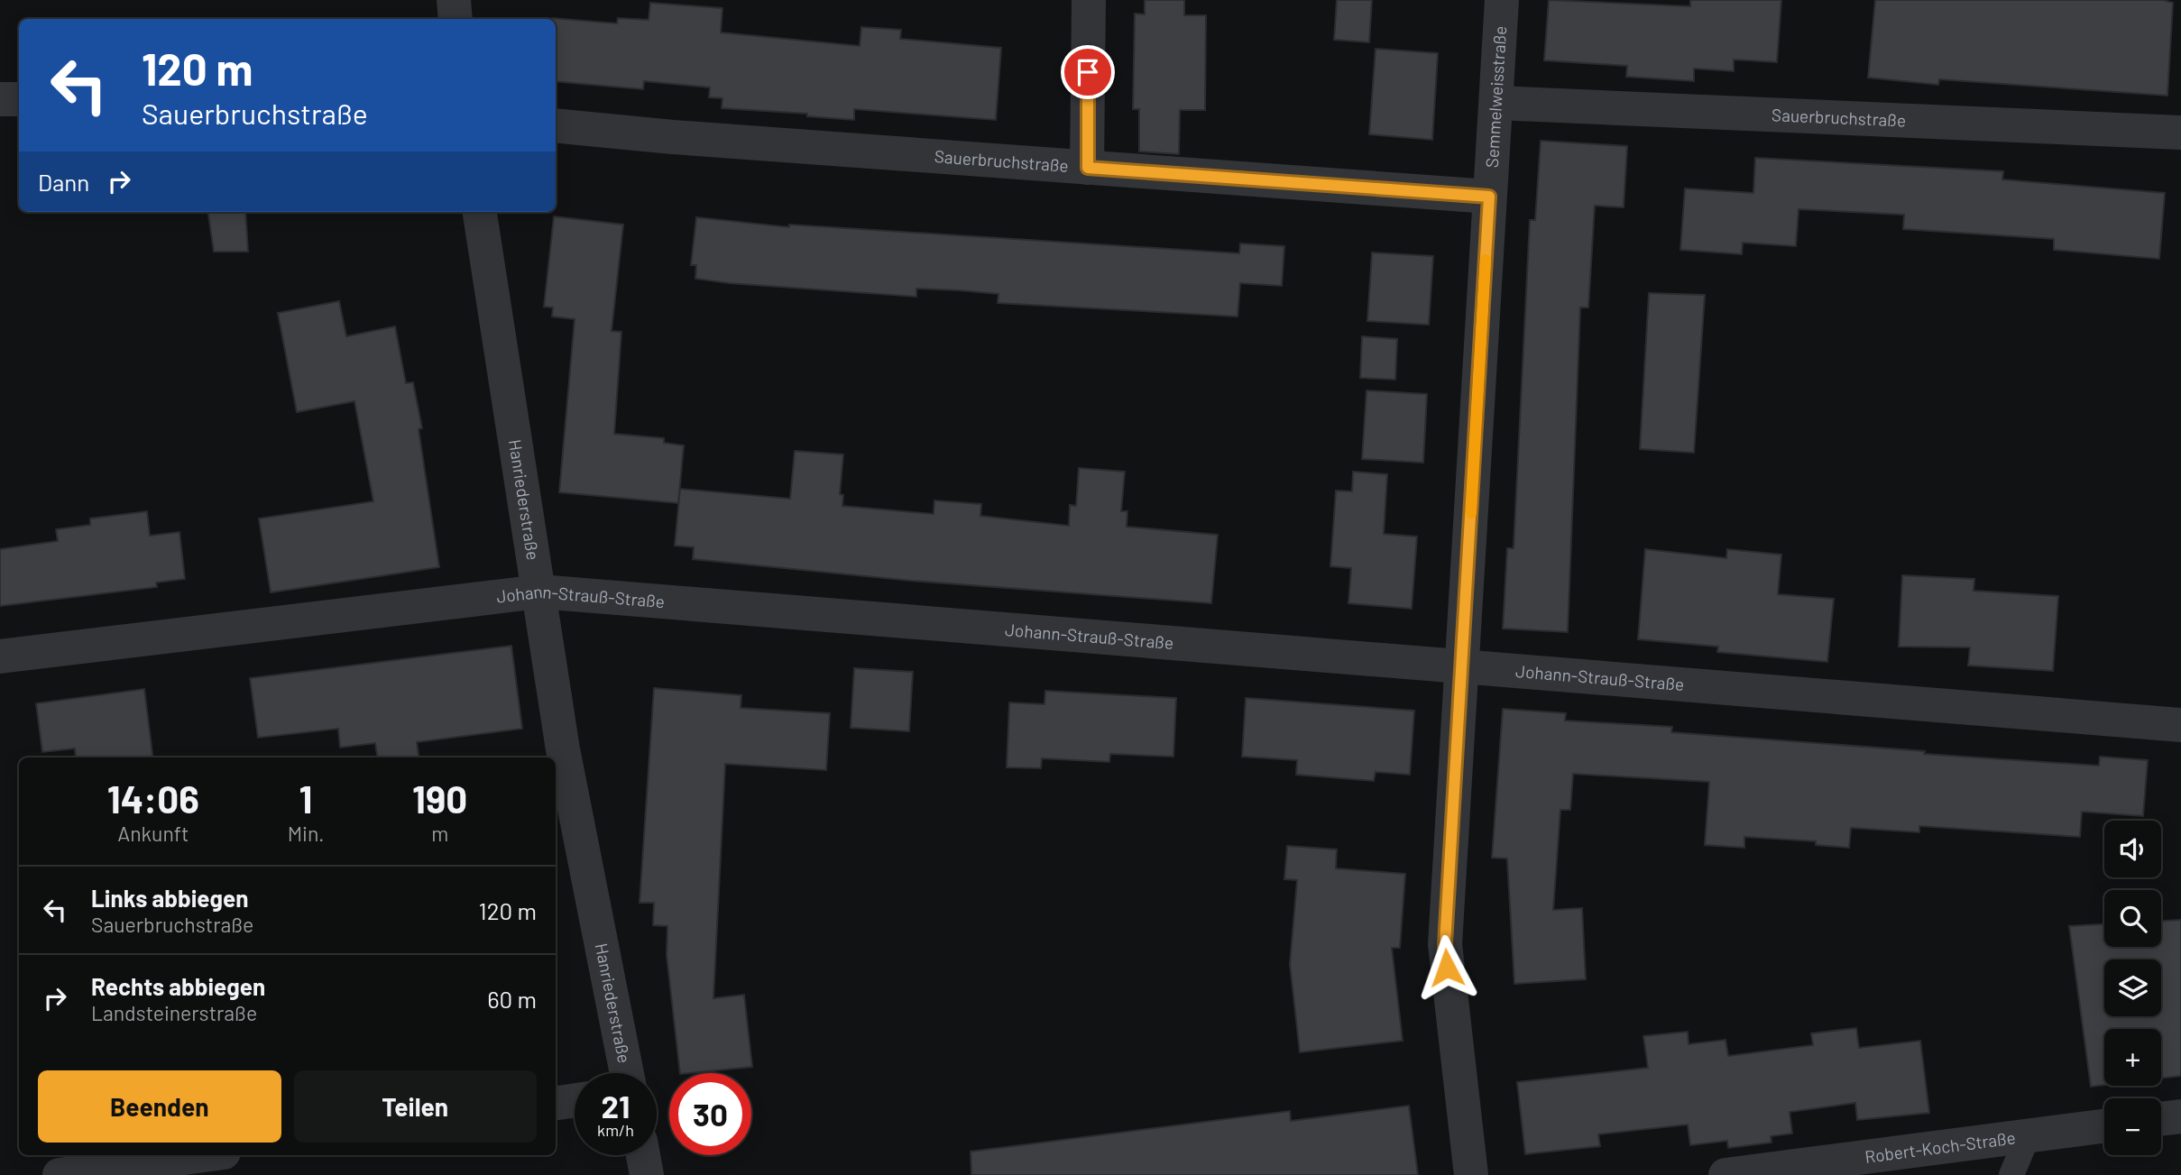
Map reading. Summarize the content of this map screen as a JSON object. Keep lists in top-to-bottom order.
{
  "streets": {
    "street": [
      "Semmelweisstraße",
      "Sauerbruchstraße",
      "Hanriederstraße",
      "Johann-Strauß-Straße",
      "Robert-Koch-Straße"
    ]
  },
  "crossings": [
    ["Semmelweisstraße", "Sauerbruchstraße"],
    ["Semmelweisstraße", "Johann-Strauß-Straße"],
    ["Hanriederstraße", "Johann-Strauß-Straße"]
  ],
  "page": {
    "turn": ["120 m", "Sauerbruchstraße"],
    "then": "Dann",
    "eta": [
      "14:06",
      "Ankunft",
      "1",
      "Min.",
      "190",
      "m"
    ],
    "map_buttons": ["+", "−"],
    "list": [
      {
        "name": "Links abbiegen",
        "note": "Sauerbruchstraße",
        "value": "120 m"
      },
      {
        "name": "Rechts abbiegen",
        "note": "Landsteinerstraße",
        "value": "60 m"
      }
    ],
    "buttons": ["Beenden", "Teilen"],
    "speed": "21 km/h",
    "limit": "30"
  }
}
